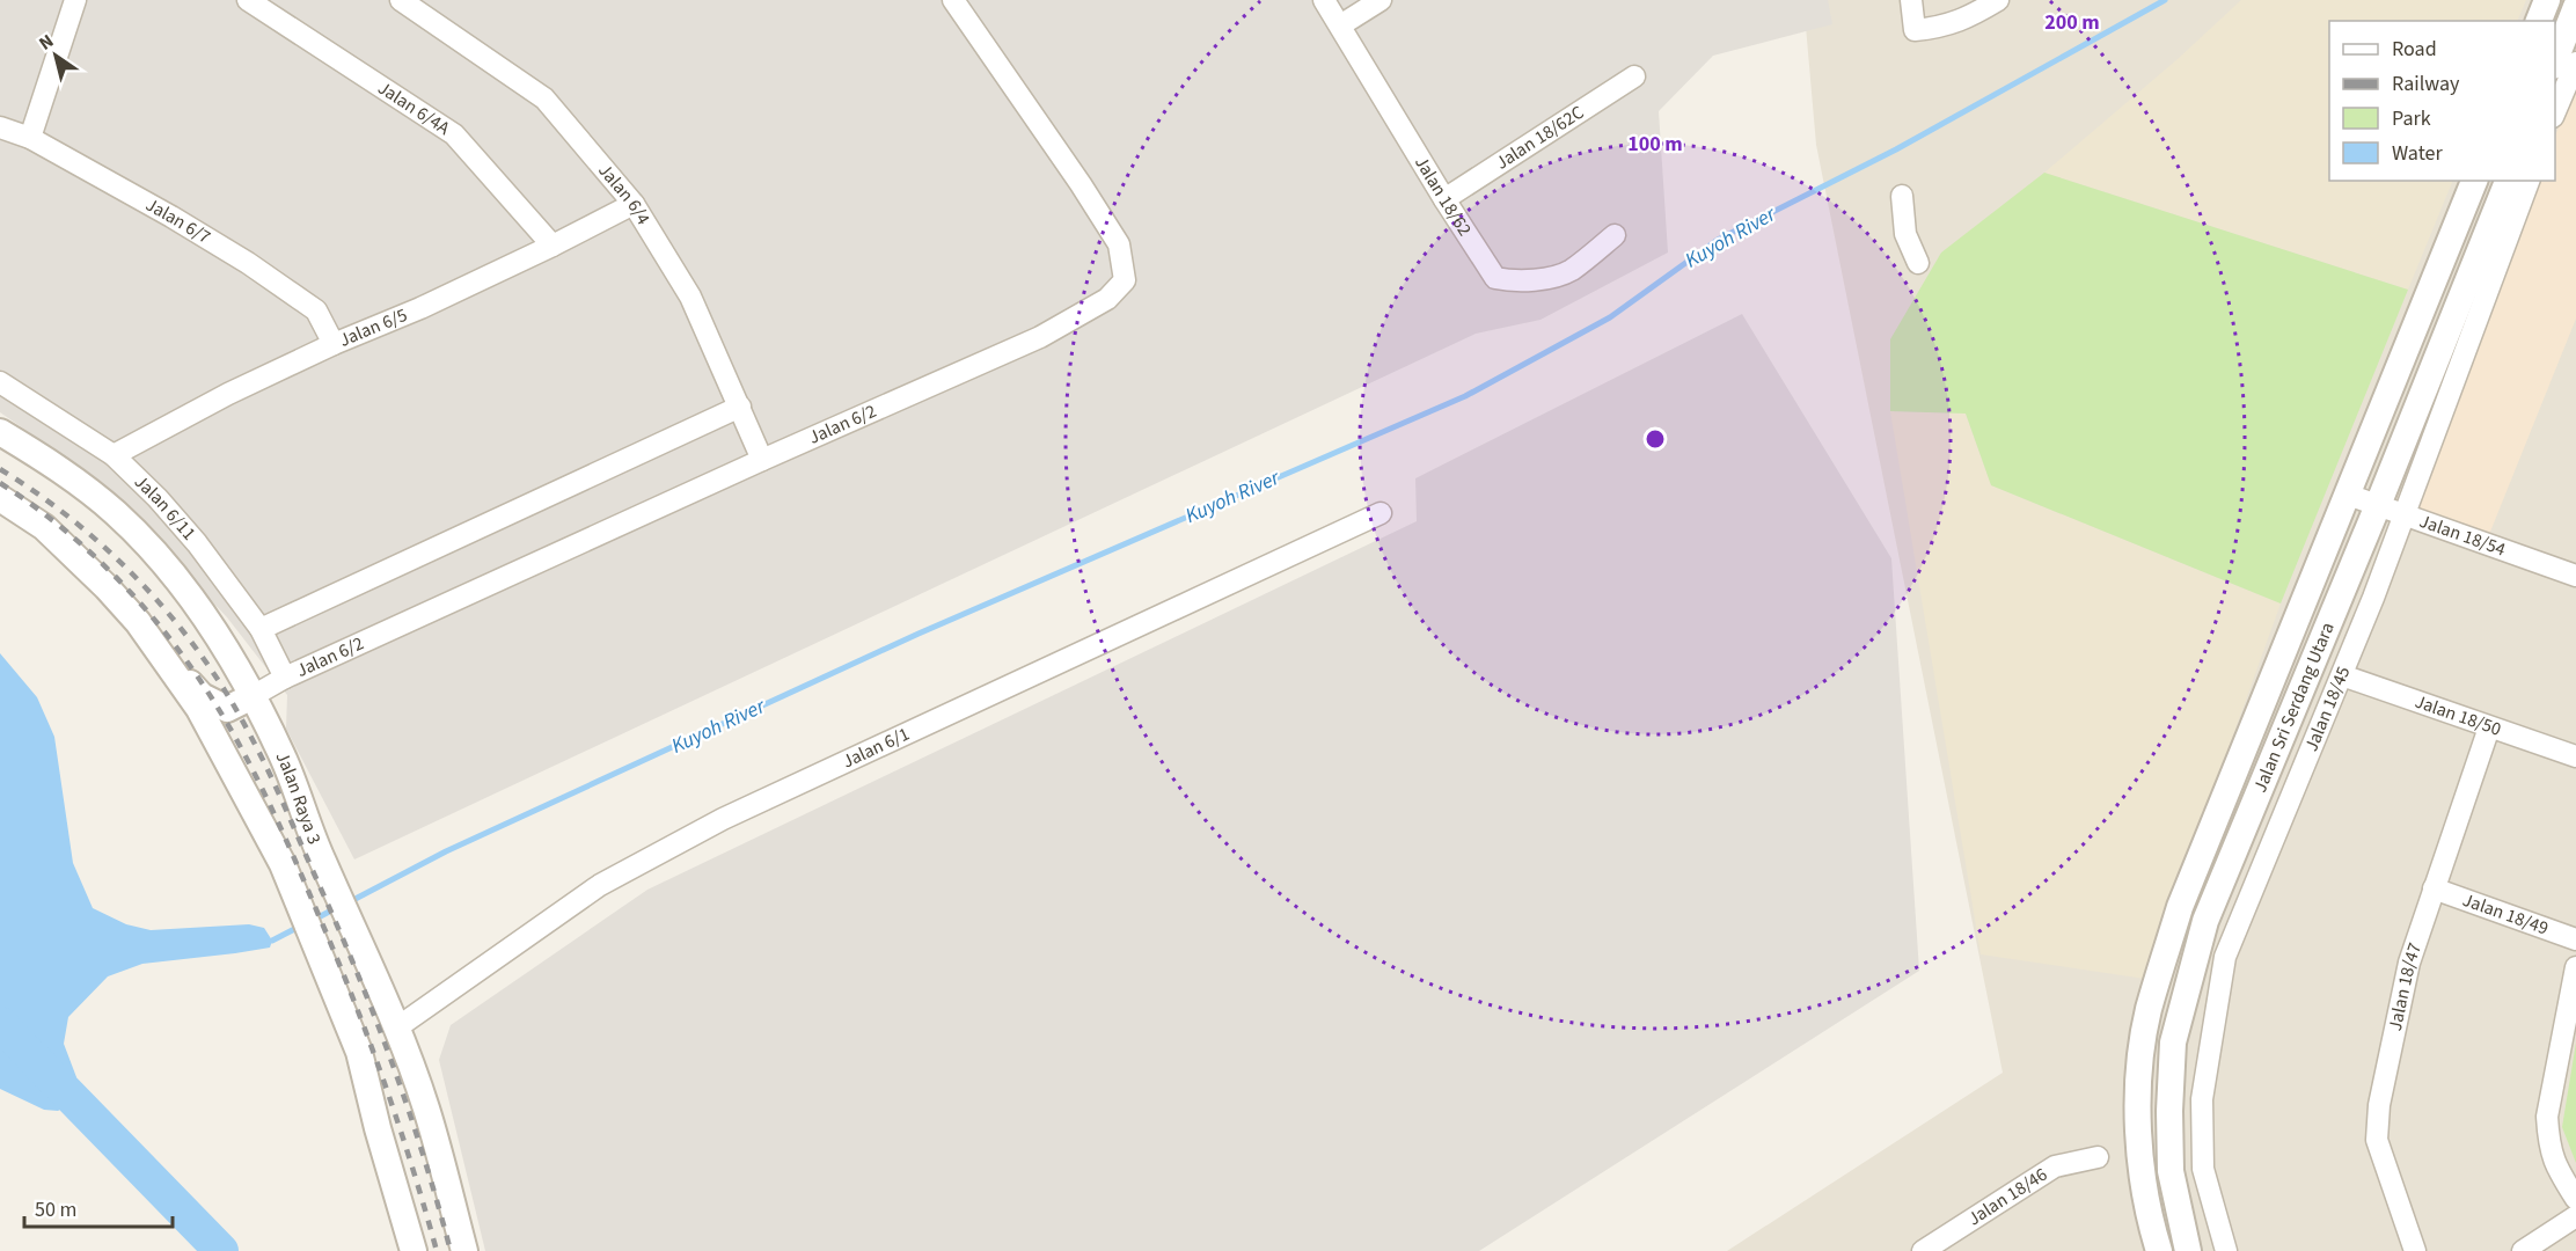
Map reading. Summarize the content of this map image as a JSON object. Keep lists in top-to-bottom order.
{
  "streets": {
    "street": [
      "Jalan 6/4A",
      "Jalan 18/62C",
      "Jalan 6/4",
      "Jalan 18/62",
      "Jalan 6/7",
      "Jalan 6/5",
      "Jalan 6/2",
      "Jalan 6/11",
      "Jalan 18/54",
      "Jalan Sri Serdang Utara",
      "Jalan 18/45",
      "Jalan 18/50",
      "Jalan 6/1",
      "Jalan Raya 3",
      "Jalan 18/49",
      "Jalan 18/47",
      "Jalan 18/46"
    ]
  },
  "crossings": [
    ["Jalan 6/4A", "Jalan 6/5"],
    ["Jalan 18/62C", "Jalan 18/62"],
    ["Jalan 6/4", "Jalan 6/5"],
    ["Jalan 6/4", "Jalan 6/2"],
    ["Jalan 6/7", "Jalan 6/5"],
    ["Jalan 6/5", "Jalan 6/11"],
    ["Jalan 6/2", "Jalan 6/11"],
    ["Jalan 6/2", "Jalan Raya 3"],
    ["Jalan 18/54", "Jalan Sri Serdang Utara"],
    ["Jalan 18/54", "Jalan 18/45"],
    ["Jalan Sri Serdang Utara", "Jalan 18/45"],
    ["Jalan 18/45", "Jalan 18/50"],
    ["Jalan 18/50", "Jalan 18/47"],
    ["Jalan 6/1", "Jalan Raya 3"],
    ["Jalan 18/49", "Jalan 18/47"]
  ],
  "water": ["Kuyoh River"],
  "legend": [
    "Road",
    "Railway",
    "Park",
    "Water"
  ],
  "scale_bar": "50 m",
  "north": "top left",
  "rings": ["200 m", "100 m"]
}
